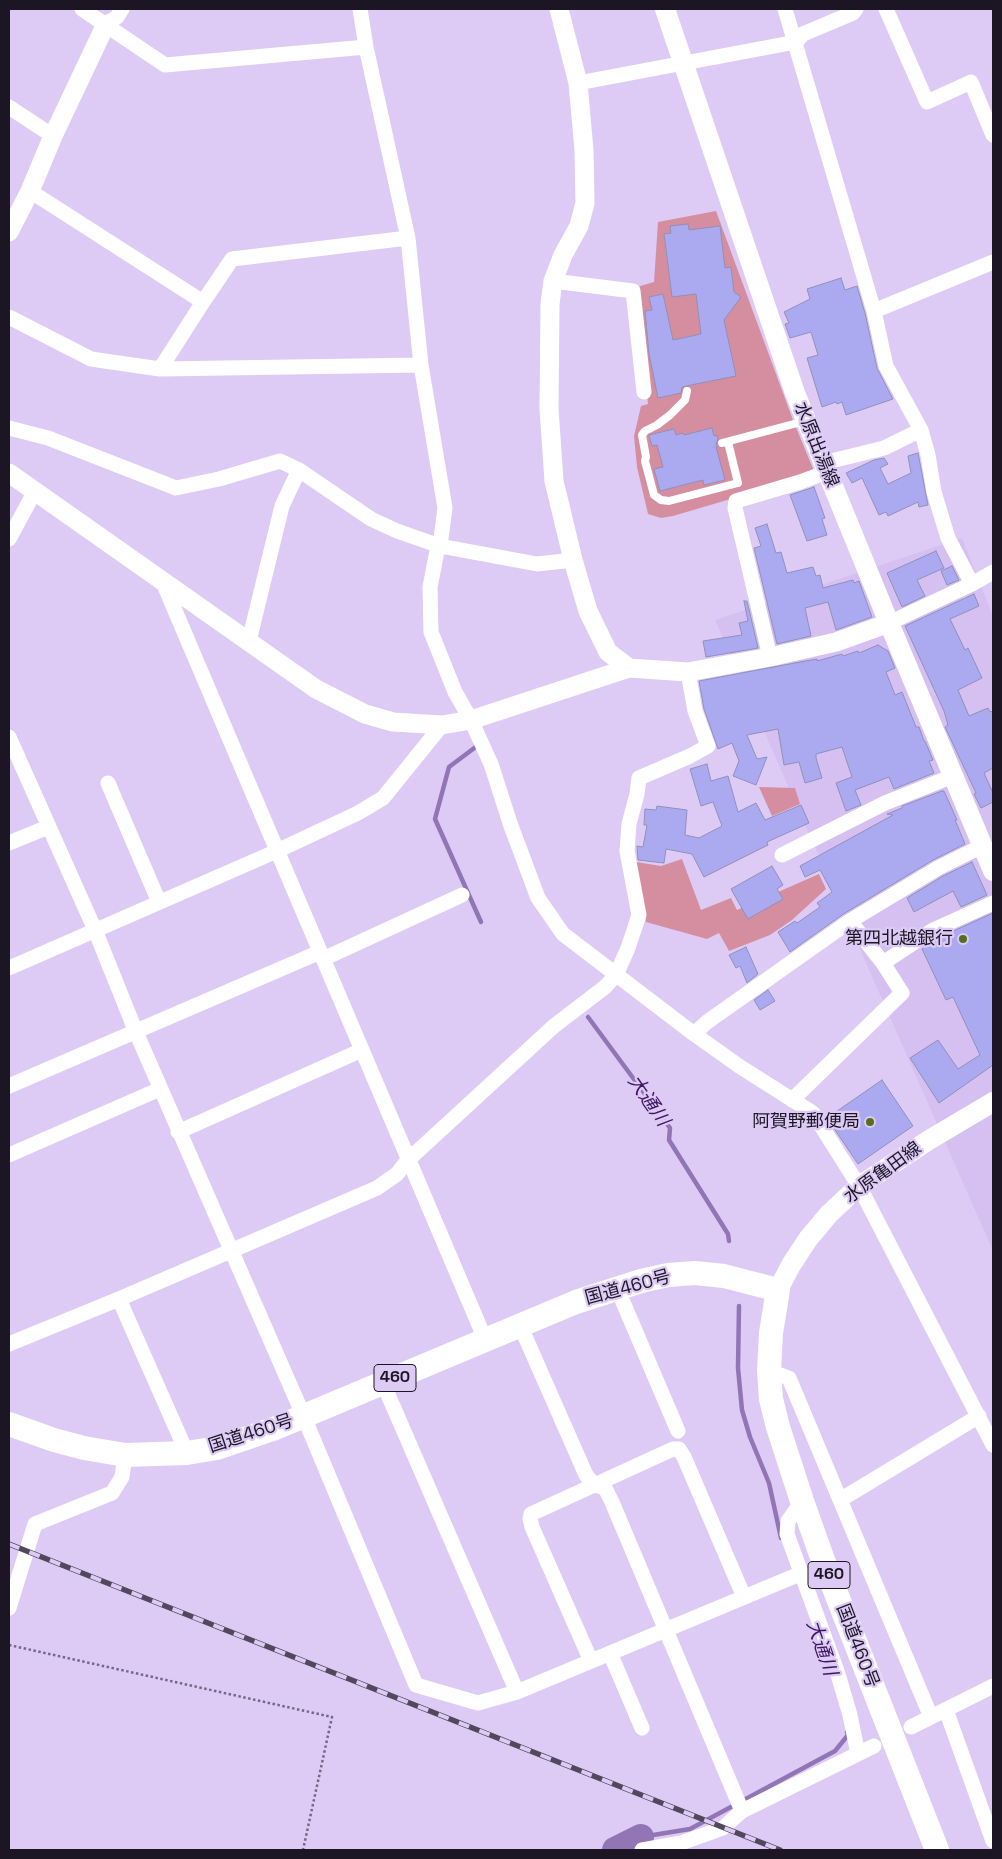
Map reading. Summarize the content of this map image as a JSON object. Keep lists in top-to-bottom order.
{
  "streets": {
    "highway": ["国道460号", "460"],
    "main road": ["水原出湯線", "水原亀田線"]
  },
  "crossings": [
    ["水原亀田線", "国道460号"]
  ],
  "water": ["大通川"],
  "places": ["第四北越銀行", "阿賀野郵便局"]
}
